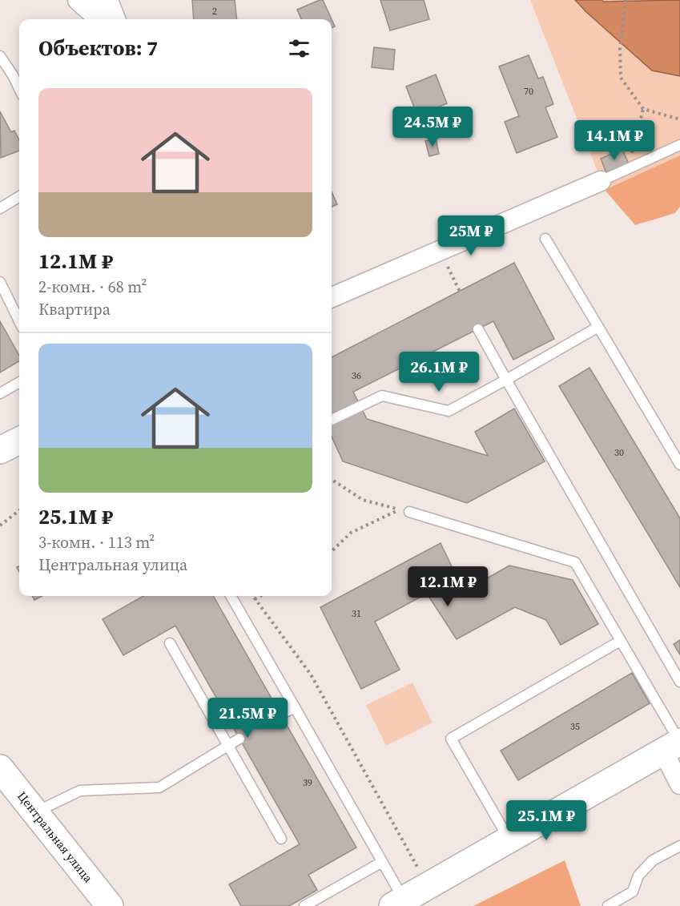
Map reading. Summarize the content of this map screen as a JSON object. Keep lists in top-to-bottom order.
{
  "streets": {
    "main road": ["Центральная улица"]
  },
  "house_numbers": [
    "2",
    "70",
    "36",
    "30",
    "31",
    "35",
    "39"
  ],
  "page": {
    "heading": "Объектов: 7",
    "list": [
      {
        "name": "12.1M ₽",
        "note": "2-комн. · 68 m² · Квартира"
      },
      {
        "name": "25.1M ₽",
        "note": "3-комн. · 113 m² · Центральная улица"
      }
    ],
    "price": [
      "24.5M ₽",
      "14.1M ₽",
      "25M ₽",
      "26.1M ₽",
      "12.1M ₽",
      "21.5M ₽",
      "25.1M ₽"
    ]
  }
}
